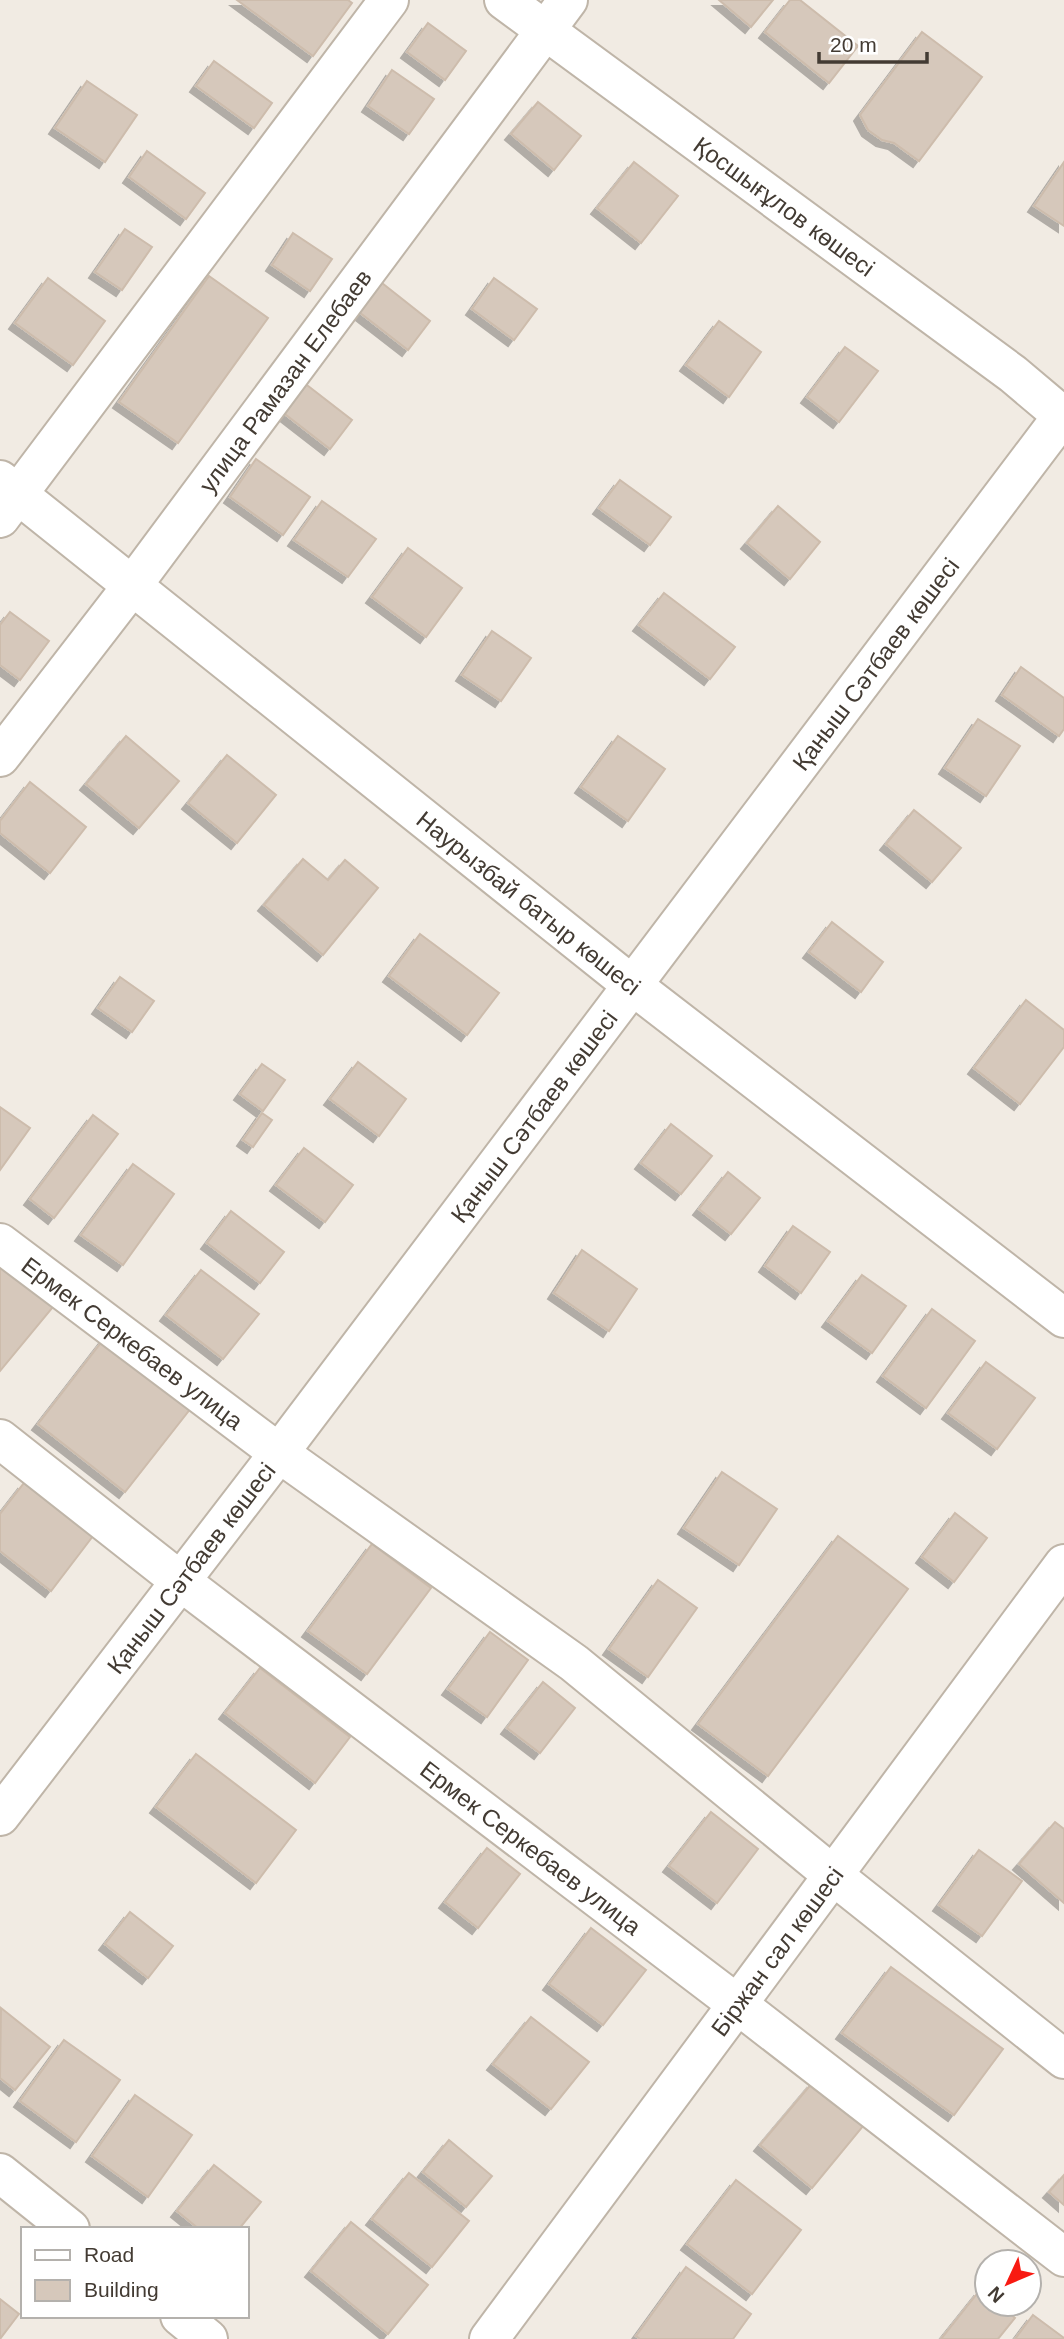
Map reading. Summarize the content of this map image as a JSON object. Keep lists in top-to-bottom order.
{
  "streets": {
    "street": [
      "Қосшығұлов көшесі",
      "улица Рамазан Елебаев",
      "Қаныш Сәтбаев көшесі",
      "Наурызбай батыр көшесі",
      "Ермек Серкебаев улица",
      "Біржан сал көшесі"
    ]
  },
  "crossings": [
    ["Қосшығұлов көшесі", "улица Рамазан Елебаев"],
    ["Қосшығұлов көшесі", "Қаныш Сәтбаев көшесі"],
    ["улица Рамазан Елебаев", "Наурызбай батыр көшесі"],
    ["Қаныш Сәтбаев көшесі", "Наурызбай батыр көшесі"],
    ["Қаныш Сәтбаев көшесі", "Ермек Серкебаев улица"],
    ["Ермек Серкебаев улица", "Біржан сал көшесі"]
  ],
  "legend": ["Road", "Building"],
  "scale_bar": "20 m",
  "north": "bottom left"
}
